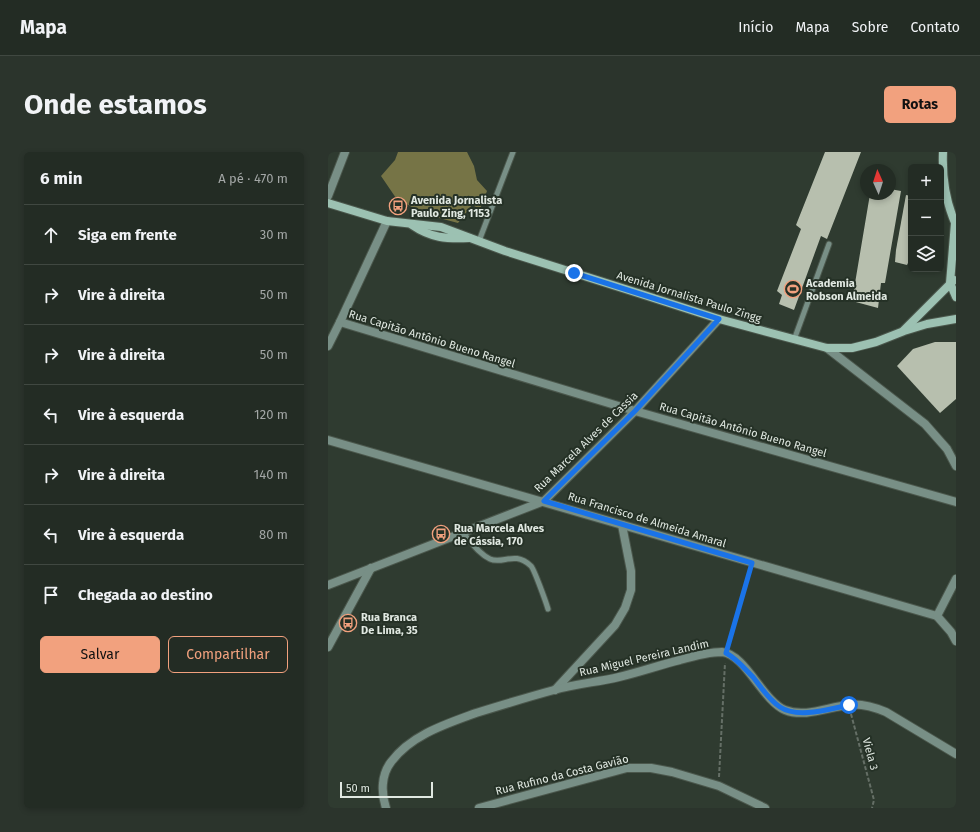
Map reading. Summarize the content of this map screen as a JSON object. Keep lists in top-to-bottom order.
{
  "streets": {
    "main road": ["Avenida Jornalista Paulo Zingg"],
    "street": [
      "Rua Capitão Antônio Bueno Rangel",
      "Rua Marcela Alves de Cassia",
      "Rua Francisco de Almeida Amaral",
      "Rua Miguel Pereira Landim",
      "Rua Rufino da Costa Gavião"
    ],
    "path": ["Viela 3"]
  },
  "crossings": [
    ["Avenida Jornalista Paulo Zingg", "Rua Marcela Alves de Cassia"],
    ["Rua Capitão Antônio Bueno Rangel", "Rua Marcela Alves de Cassia"],
    ["Rua Marcela Alves de Cassia", "Rua Francisco de Almeida Amaral"],
    ["Rua Miguel Pereira Landim", "Viela 3"]
  ],
  "places": {
    "bus stop": ["Avenida Jornalista Paulo Zing, 1153", "Rua Marcela Alves de Cássia, 170", "Rua Branca De Lima, 35"],
    "sports": ["Academia Robson Almeida"]
  },
  "scale_bar": "50 m",
  "north": "top",
  "page": {
    "header": "Mapa",
    "nav": [
      "Início",
      "Mapa",
      "Sobre",
      "Contato"
    ],
    "buttons": [
      "Rotas",
      ["Salvar", "Compartilhar"]
    ],
    "title": "Onde estamos",
    "heading": ["6 min", "A pé · 470 m"],
    "map_buttons": ["+", "−"],
    "list": [
      ["Siga em frente", "30 m"],
      ["Vire à direita", "50 m"],
      ["Vire à direita", "50 m"],
      ["Vire à esquerda", "120 m"],
      ["Vire à direita", "140 m"],
      ["Vire à esquerda", "80 m"],
      "Chegada ao destino"
    ],
    "scale": "50 m"
  }
}
